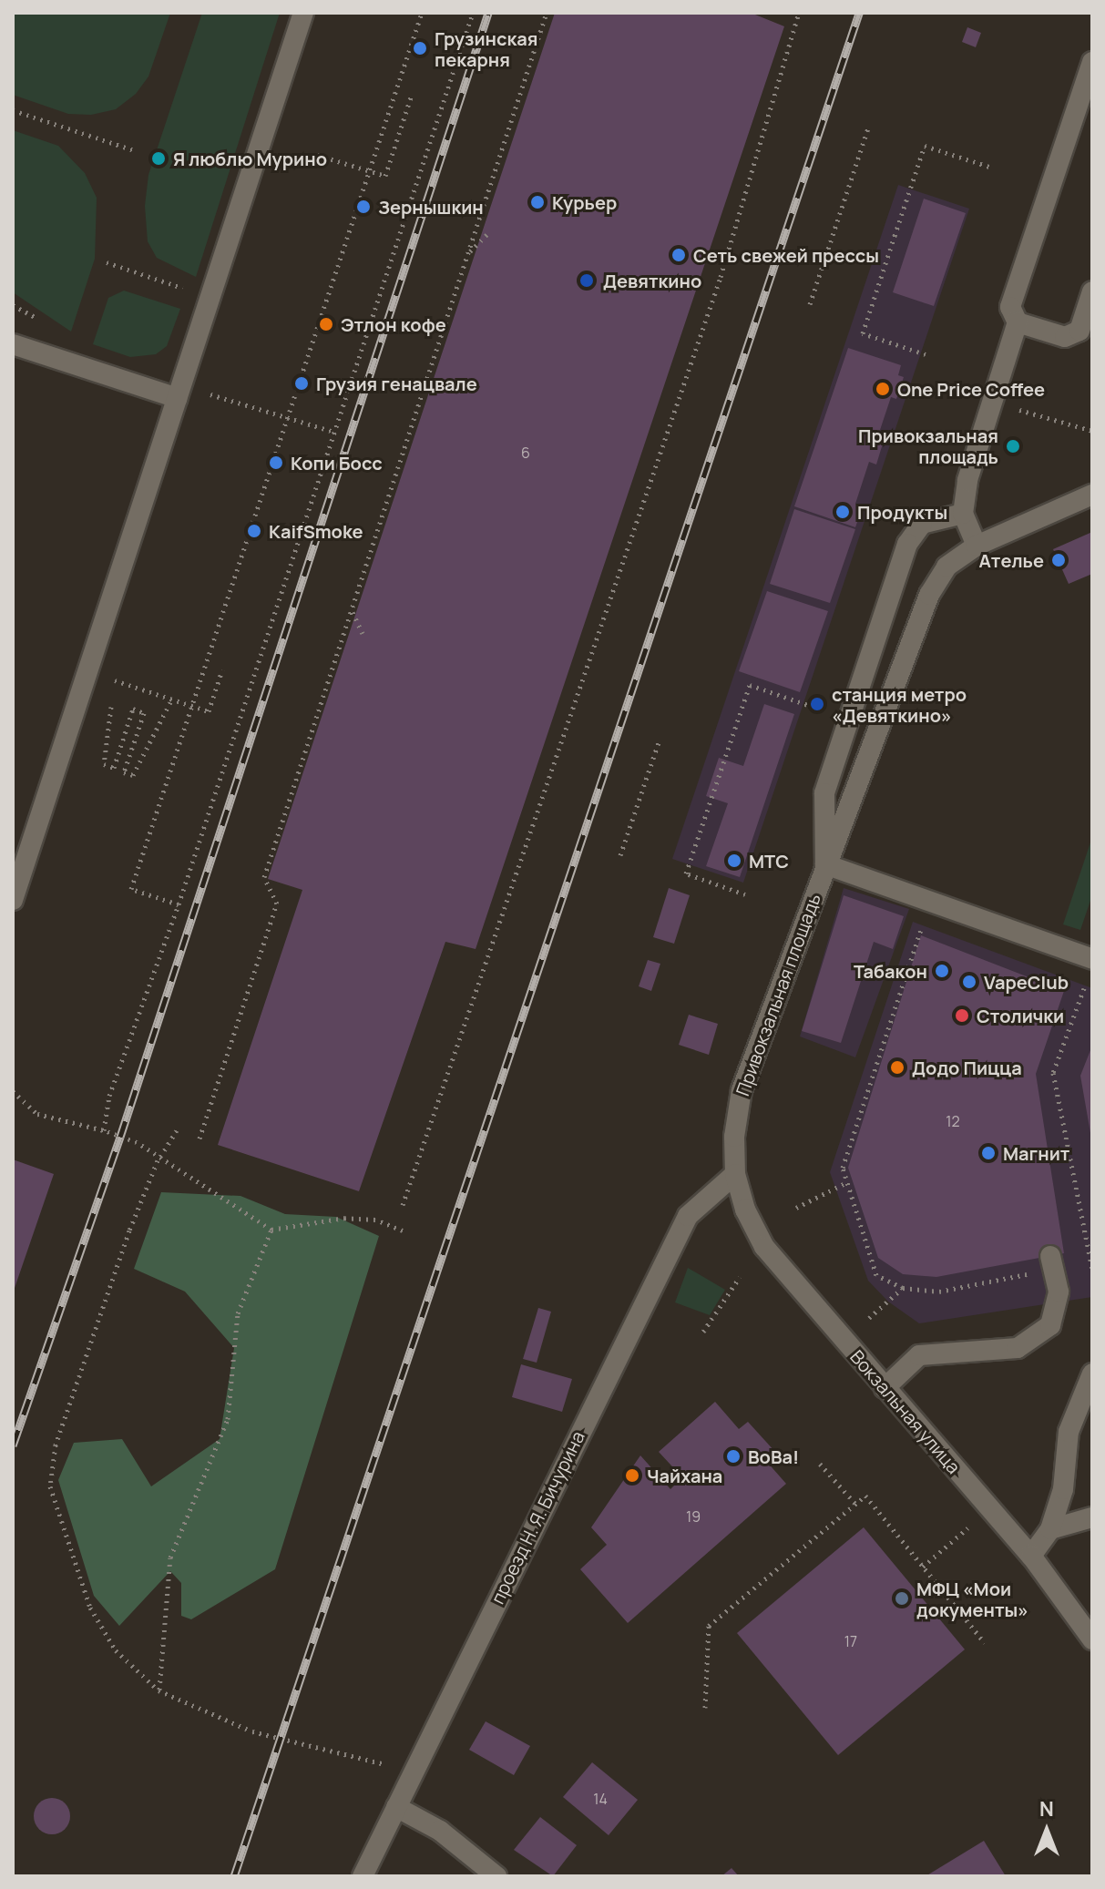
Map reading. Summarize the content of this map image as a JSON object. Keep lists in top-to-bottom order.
{
  "streets": {
    "street": ["Привокзальная площадь", "Вокзальная улица", "проезд Н. Я. Бичурина"]
  },
  "crossings": [
    ["Привокзальная площадь", "Вокзальная улица"],
    ["Привокзальная площадь", "проезд Н. Я. Бичурина"],
    ["Вокзальная улица", "проезд Н. Я. Бичурина"]
  ],
  "places": [
    "Грузинская пекарня",
    "Я люблю Мурино",
    "Курьер",
    "Зернышкин",
    "Сеть свежей прессы",
    "Девяткино",
    "Этлон кофе",
    "Грузия генацвале",
    "One Price Coffee",
    "Привокзальная площадь",
    "Копи Босс",
    "Продукты",
    "KaifSmoke",
    "Ателье",
    "станция метро «Девяткино»",
    "МТС",
    "Табакон",
    "VapeClub",
    "Столички",
    "Додо Пицца",
    "Магнит",
    "ВоВа!",
    "Чайхана",
    "МФЦ «Мои документы»"
  ],
  "house_numbers": [
    "6",
    "12",
    "19",
    "17",
    "14"
  ],
  "north": "top"
}
